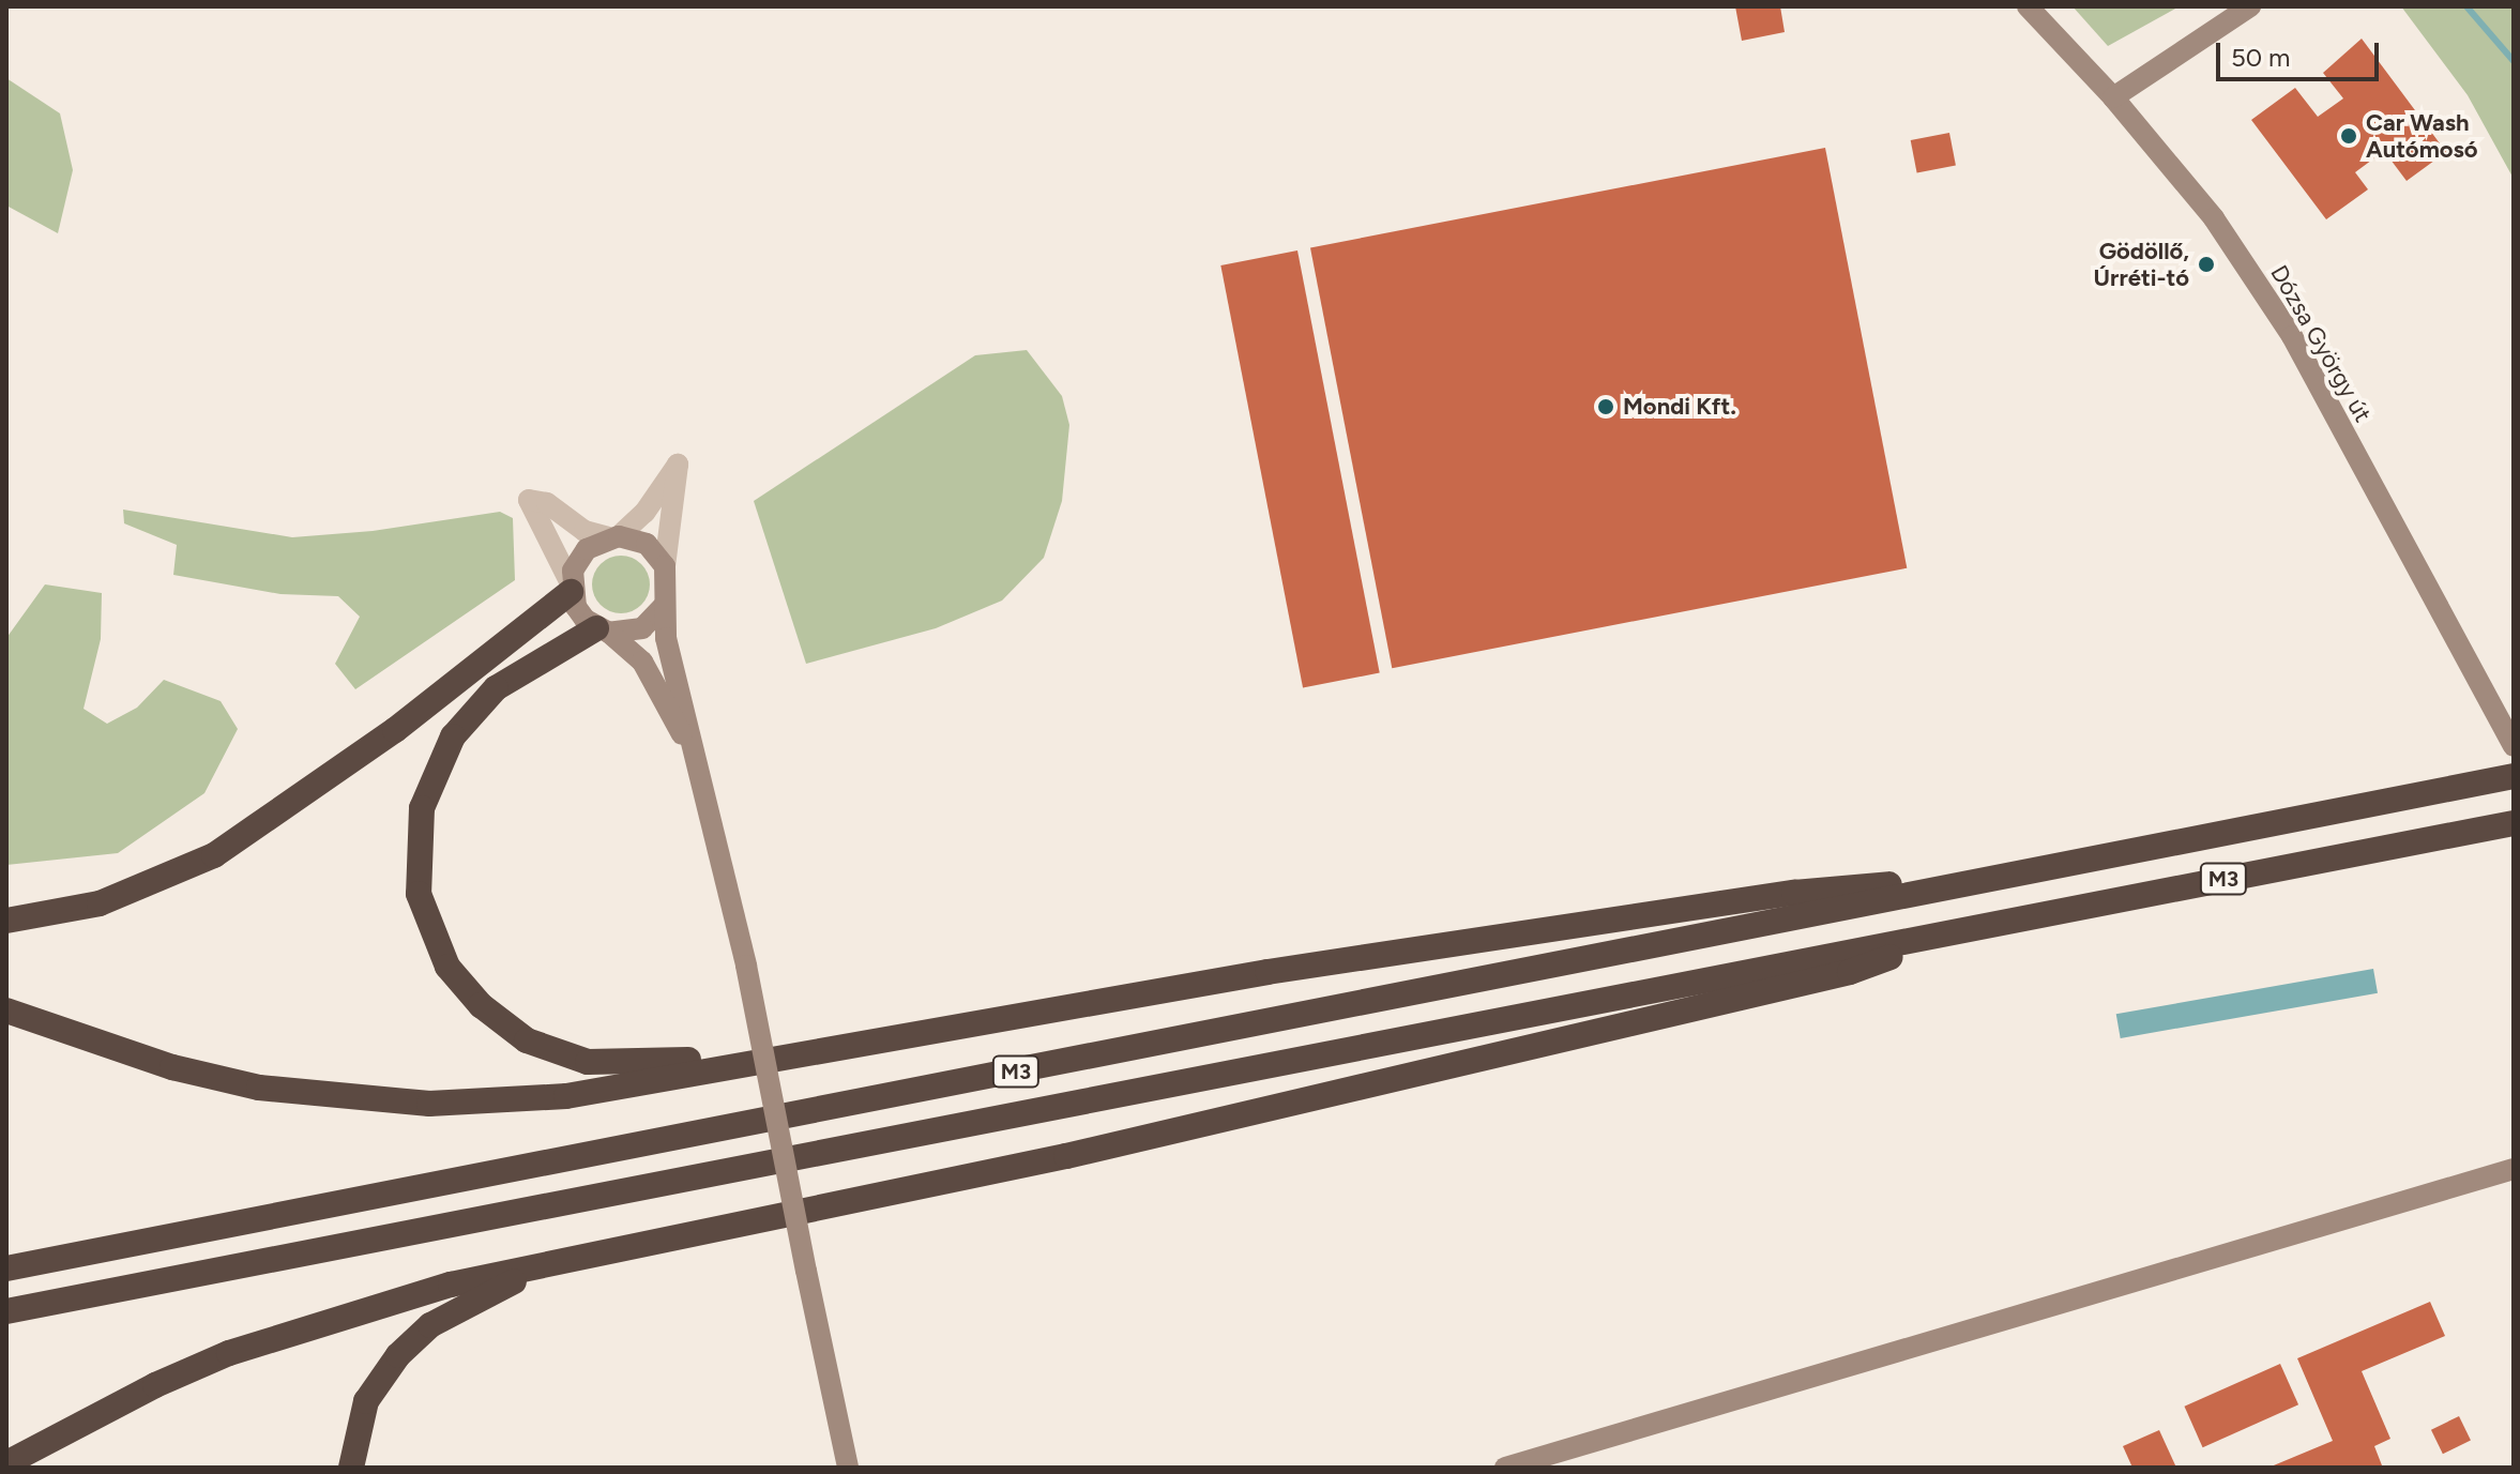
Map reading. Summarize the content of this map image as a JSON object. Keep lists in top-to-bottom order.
{
  "streets": {
    "highway": ["M3"],
    "street": ["Dózsa György út"]
  },
  "places": ["Car Wash Autómosó", "Gödöllő, Úrréti-tó", "Mondi Kft."],
  "scale_bar": "50 m"
}
